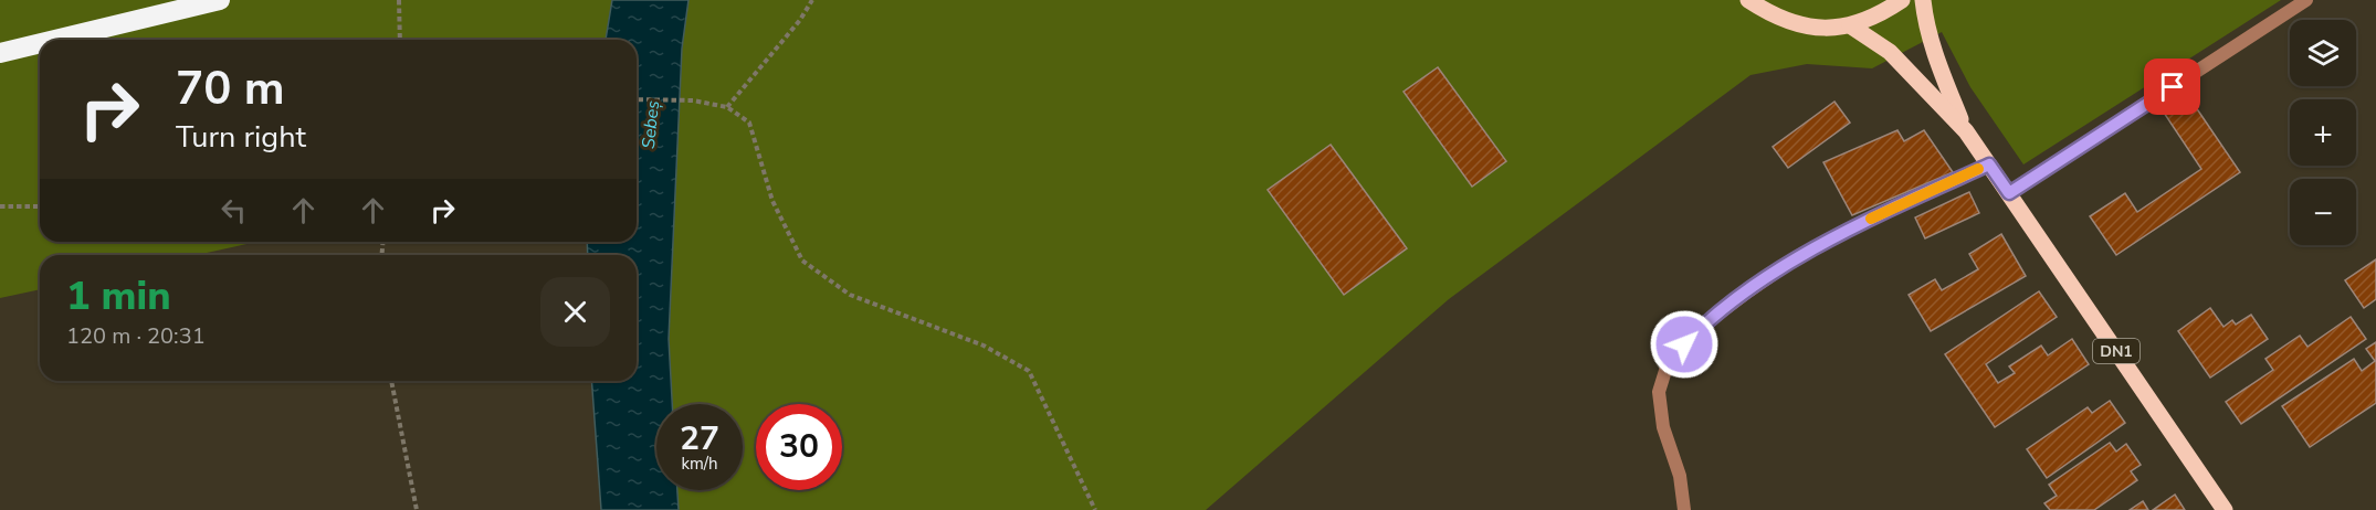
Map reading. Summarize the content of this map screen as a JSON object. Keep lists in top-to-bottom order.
{
  "streets": {
    "main road": ["DN1"]
  },
  "water": ["Sebeș"],
  "page": {
    "map_buttons": ["+", "−"],
    "turn": ["70 m", "Turn right"],
    "heading": ["1 min", "120 m · 20:31"],
    "speed": "27 km/h",
    "limit": "30"
  }
}
